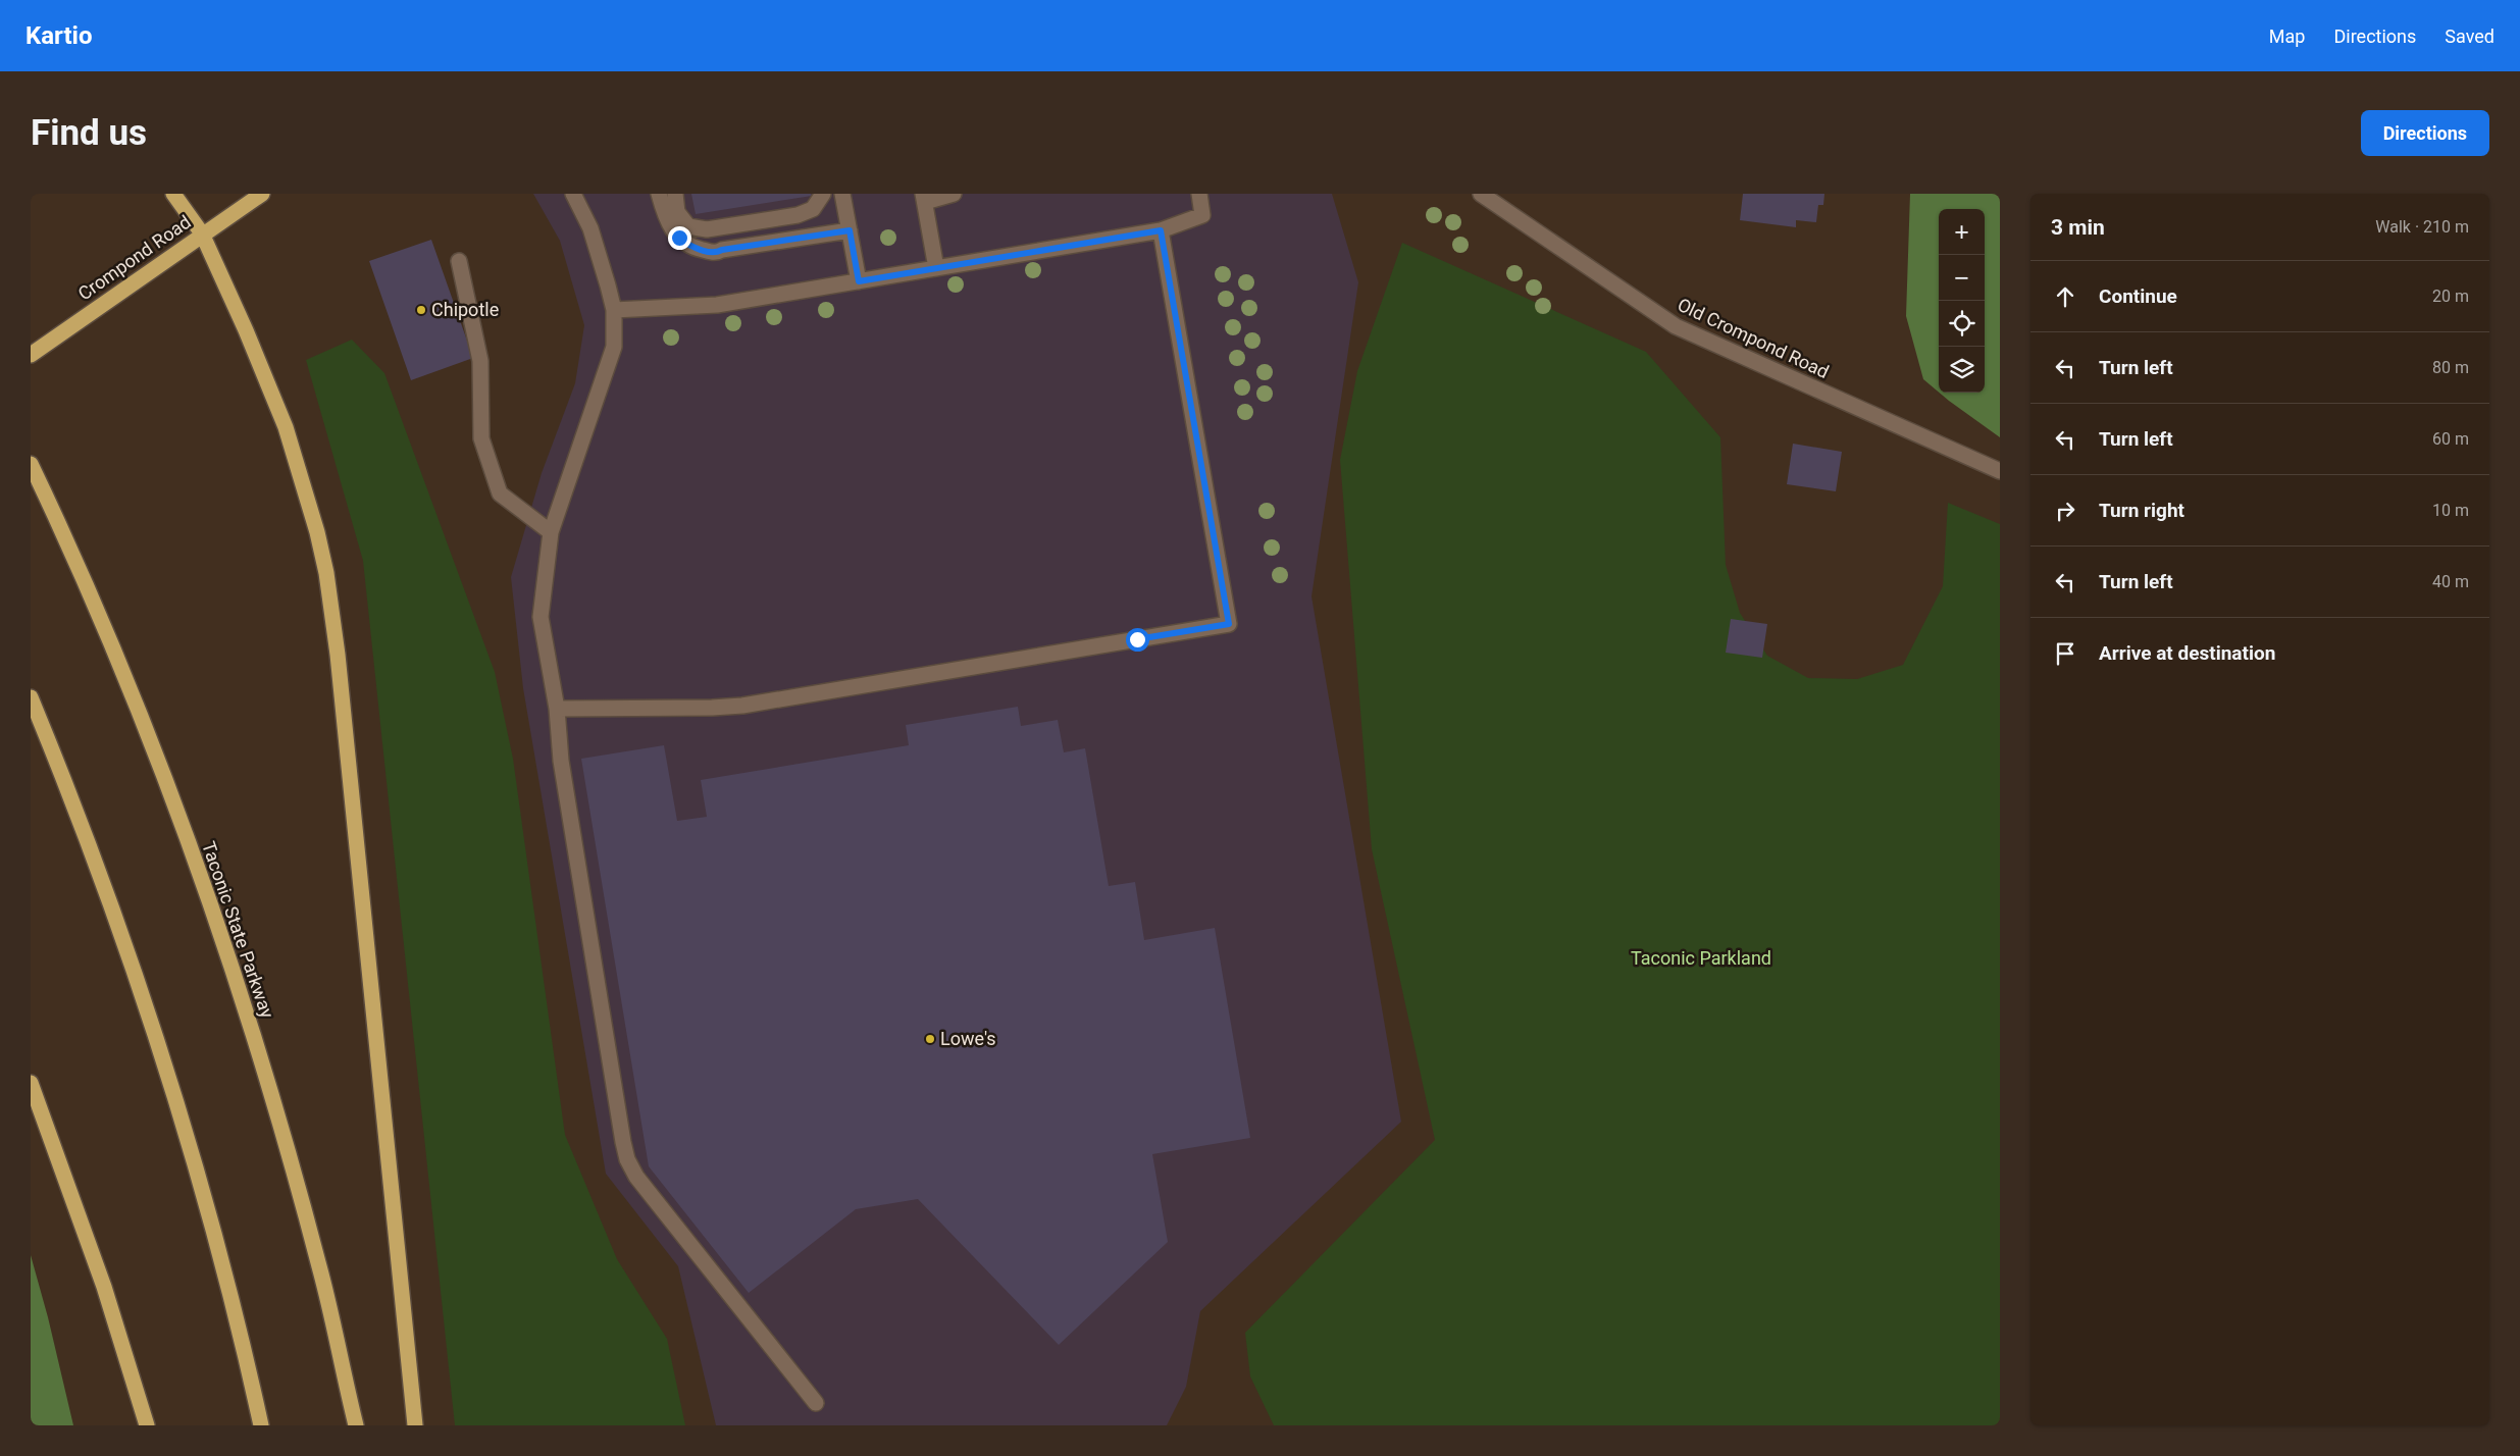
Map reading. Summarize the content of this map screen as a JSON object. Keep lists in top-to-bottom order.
{
  "streets": {
    "highway": ["Crompond Road", "Taconic State Parkway"],
    "street": ["Old Crompond Road"]
  },
  "parks": ["Taconic Parkland"],
  "places": ["Chipotle", "Lowe's"],
  "page": {
    "header": "Kartio",
    "nav": ["Map", "Directions", "Saved"],
    "buttons": "Directions",
    "title": "Find us",
    "heading": ["3 min", "Walk · 210 m"],
    "map_buttons": ["+", "−"],
    "list": [
      ["Continue", "20 m"],
      ["Turn left", "80 m"],
      ["Turn left", "60 m"],
      ["Turn right", "10 m"],
      ["Turn left", "40 m"],
      "Arrive at destination"
    ]
  }
}
